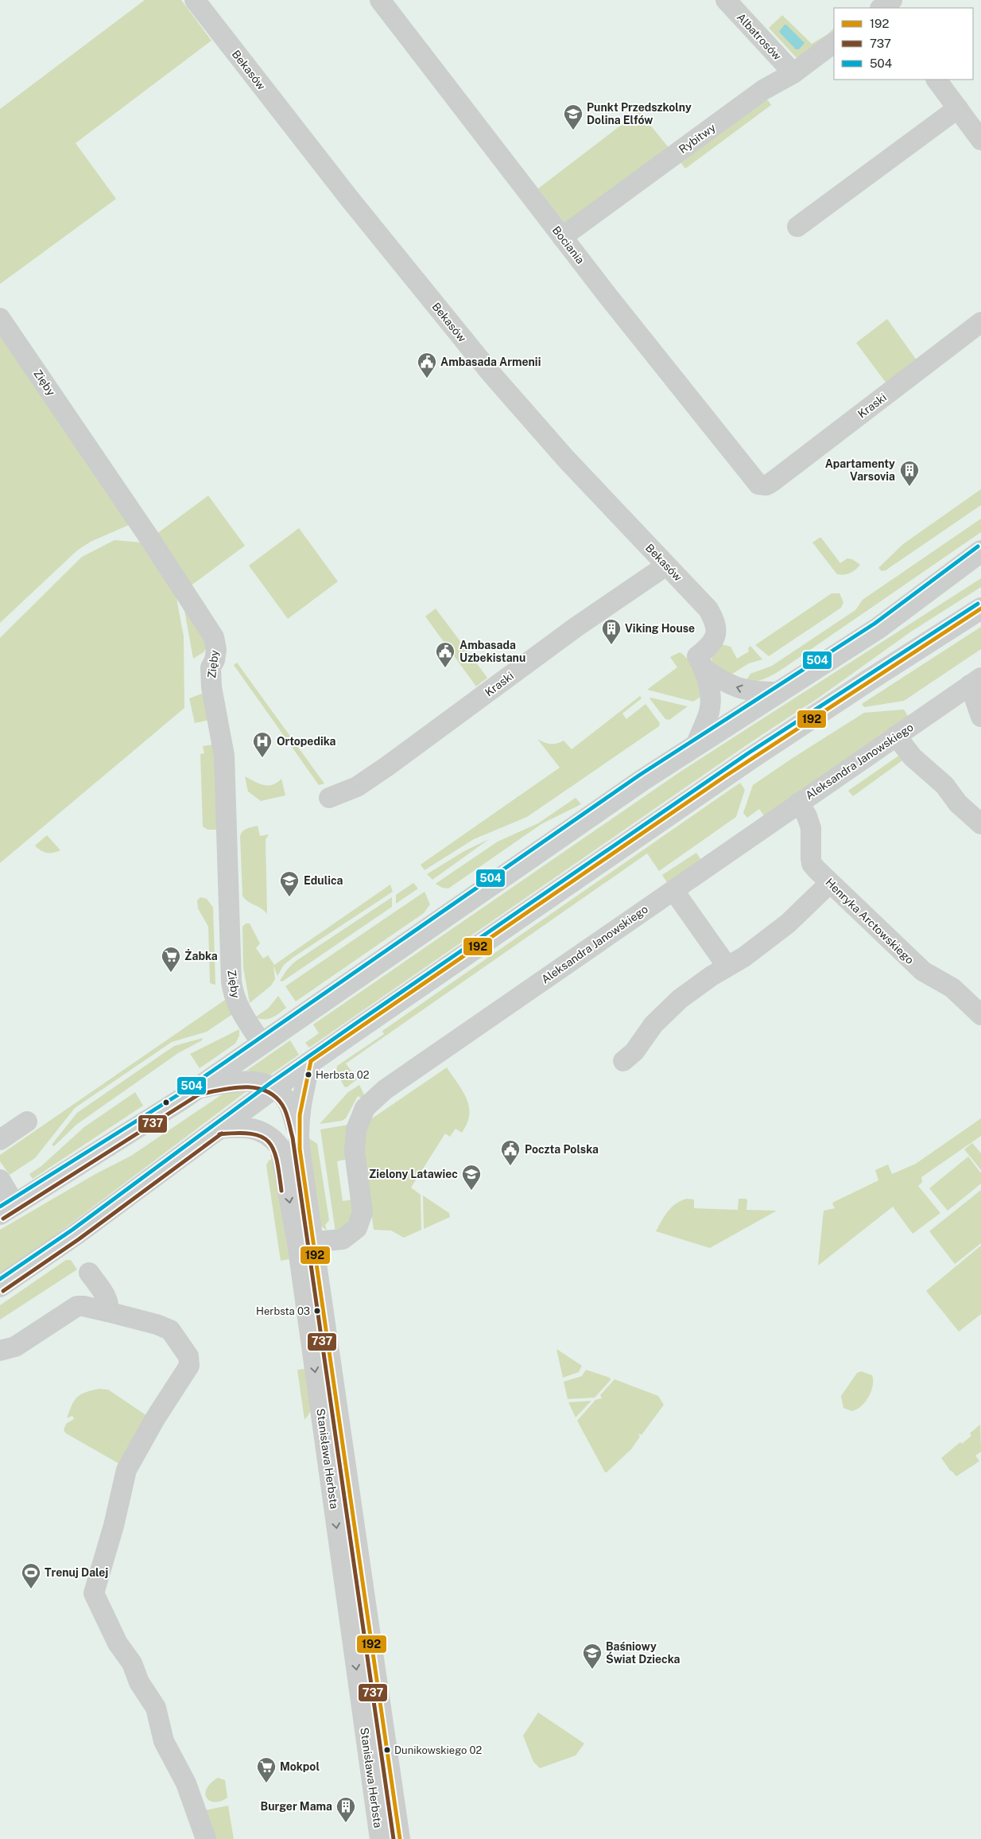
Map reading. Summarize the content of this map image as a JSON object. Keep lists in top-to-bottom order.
{
  "streets": {
    "street": [
      "Albatrosów",
      "Bekasów",
      "Rybitwy",
      "Bociania",
      "Zięby",
      "Kraski",
      "Aleksandra Janowskiego",
      "Henryka Arctowskiego",
      "Stanisława Herbsta"
    ]
  },
  "crossings": [
    ["Albatrosów", "Rybitwy"],
    ["Bekasów", "Kraski"],
    ["Rybitwy", "Bociania"],
    ["Bociania", "Kraski"],
    ["Aleksandra Janowskiego", "Henryka Arctowskiego"],
    ["Aleksandra Janowskiego", "Stanisława Herbsta"]
  ],
  "places": {
    "school or university": [
      "Punkt Przedszkolny Dolina Elfów",
      "Edulica",
      "Zielony Latawiec",
      "Baśniowy Świat Dziecka"
    ],
    "public building": ["Ambasada Armenii", "Ambasada Uzbekistanu", "Poczta Polska"],
    "building": ["Apartamenty Varsovia", "Viking House", "Burger Mama"],
    "hospital": ["Ortopedika"],
    "supermarket": ["Żabka", "Mokpol"],
    "other": ["Herbsta 02", "Herbsta 03", "Dunikowskiego 02"],
    "sports": ["Trenuj Dalej"]
  },
  "lines": ["transit line 504", "transit line 192", "transit line 737"],
  "legend": ["192", "737", "504"]
}
